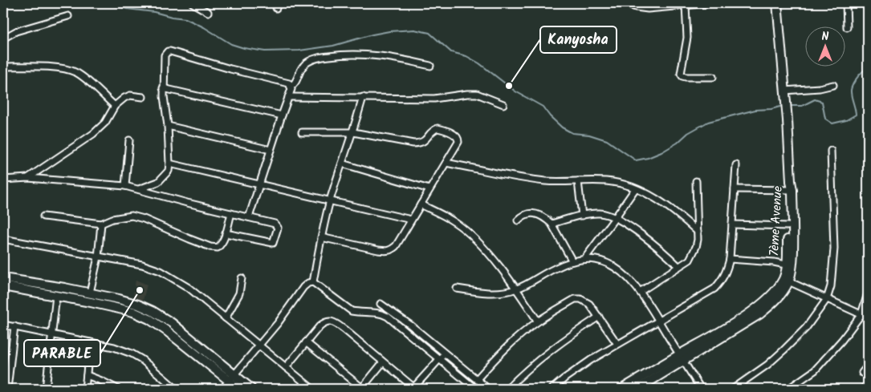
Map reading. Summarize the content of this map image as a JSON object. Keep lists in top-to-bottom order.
{
  "streets": {
    "street": ["7ème Avenue"]
  },
  "places": ["Kanyosha", "PARABLE"],
  "north": "top"
}
